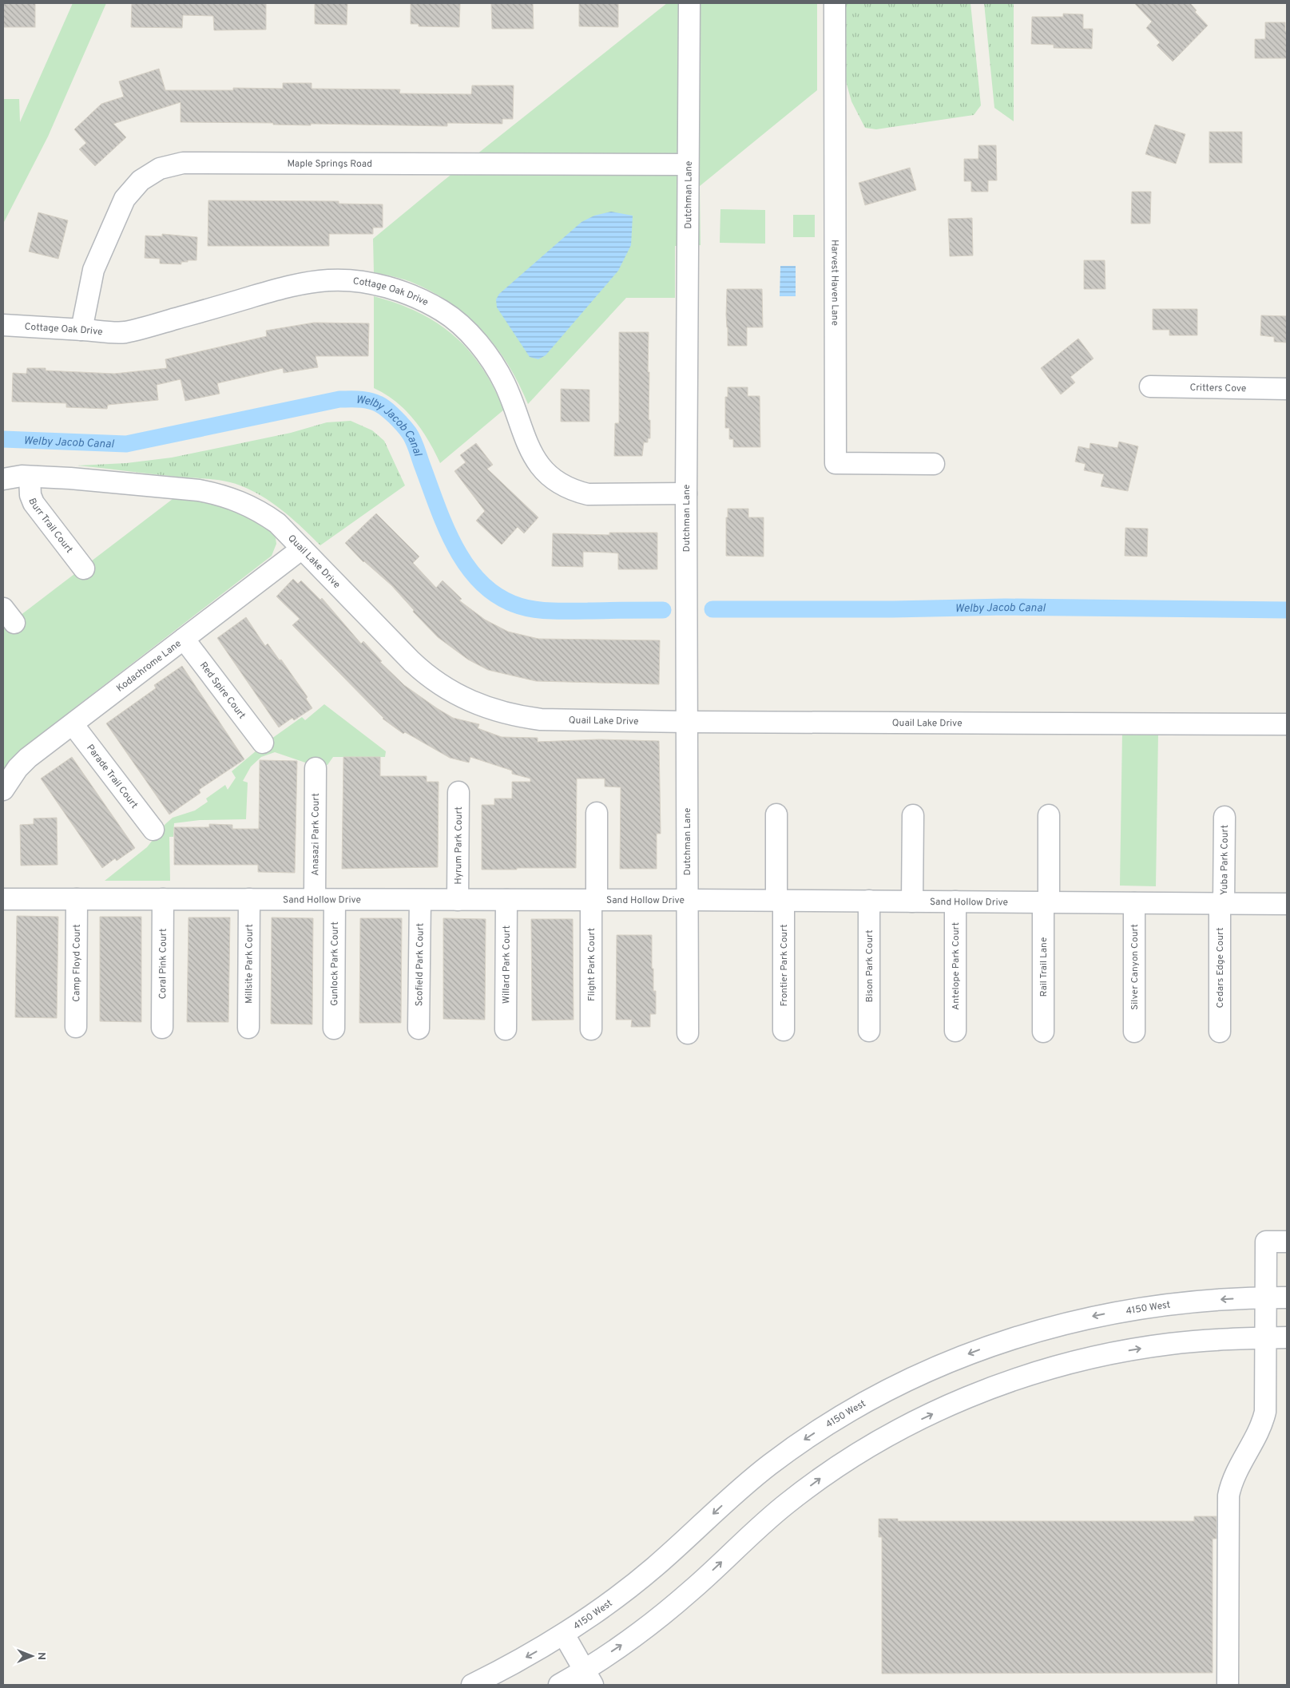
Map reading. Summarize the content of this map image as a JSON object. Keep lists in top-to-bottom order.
{
  "streets": {
    "street": [
      "Maple Springs Road",
      "Dutchman Lane",
      "Harvest Haven Lane",
      "Cottage Oak Drive",
      "Critters Cove",
      "Burr Trail Court",
      "Quail Lake Drive",
      "Kodachrome Lane",
      "Red Spire Court",
      "Parade Trail Court",
      "Anasazi Park Court",
      "Hyrum Park Court",
      "Yuba Park Court",
      "Sand Hollow Drive",
      "Camp Floyd Court",
      "Coral Pink Court",
      "Millsite Park Court",
      "Gunlock Park Court",
      "Scofield Park Court",
      "Willard Park Court",
      "Flight Park Court",
      "Frontier Park Court",
      "Bison Park Court",
      "Antelope Park Court",
      "Rail Trail Lane",
      "Silver Canyon Court",
      "Cedars Edge Court",
      "4150 West"
    ]
  },
  "crossings": [
    ["Maple Springs Road", "Dutchman Lane"],
    ["Maple Springs Road", "Cottage Oak Drive"],
    ["Dutchman Lane", "Cottage Oak Drive"],
    ["Dutchman Lane", "Quail Lake Drive"],
    ["Dutchman Lane", "Sand Hollow Drive"],
    ["Burr Trail Court", "Quail Lake Drive"],
    ["Quail Lake Drive", "Kodachrome Lane"],
    ["Kodachrome Lane", "Red Spire Court"],
    ["Kodachrome Lane", "Parade Trail Court"],
    ["Anasazi Park Court", "Sand Hollow Drive"],
    ["Anasazi Park Court", "Gunlock Park Court"],
    ["Hyrum Park Court", "Sand Hollow Drive"],
    ["Yuba Park Court", "Sand Hollow Drive"],
    ["Yuba Park Court", "Cedars Edge Court"],
    ["Sand Hollow Drive", "Camp Floyd Court"],
    ["Sand Hollow Drive", "Coral Pink Court"],
    ["Sand Hollow Drive", "Millsite Park Court"],
    ["Sand Hollow Drive", "Gunlock Park Court"],
    ["Sand Hollow Drive", "Scofield Park Court"],
    ["Sand Hollow Drive", "Willard Park Court"],
    ["Sand Hollow Drive", "Flight Park Court"],
    ["Sand Hollow Drive", "Frontier Park Court"],
    ["Sand Hollow Drive", "Bison Park Court"],
    ["Sand Hollow Drive", "Antelope Park Court"],
    ["Sand Hollow Drive", "Rail Trail Lane"],
    ["Sand Hollow Drive", "Silver Canyon Court"],
    ["Sand Hollow Drive", "Cedars Edge Court"]
  ],
  "water": ["Welby Jacob Canal"],
  "north": "right"
}
